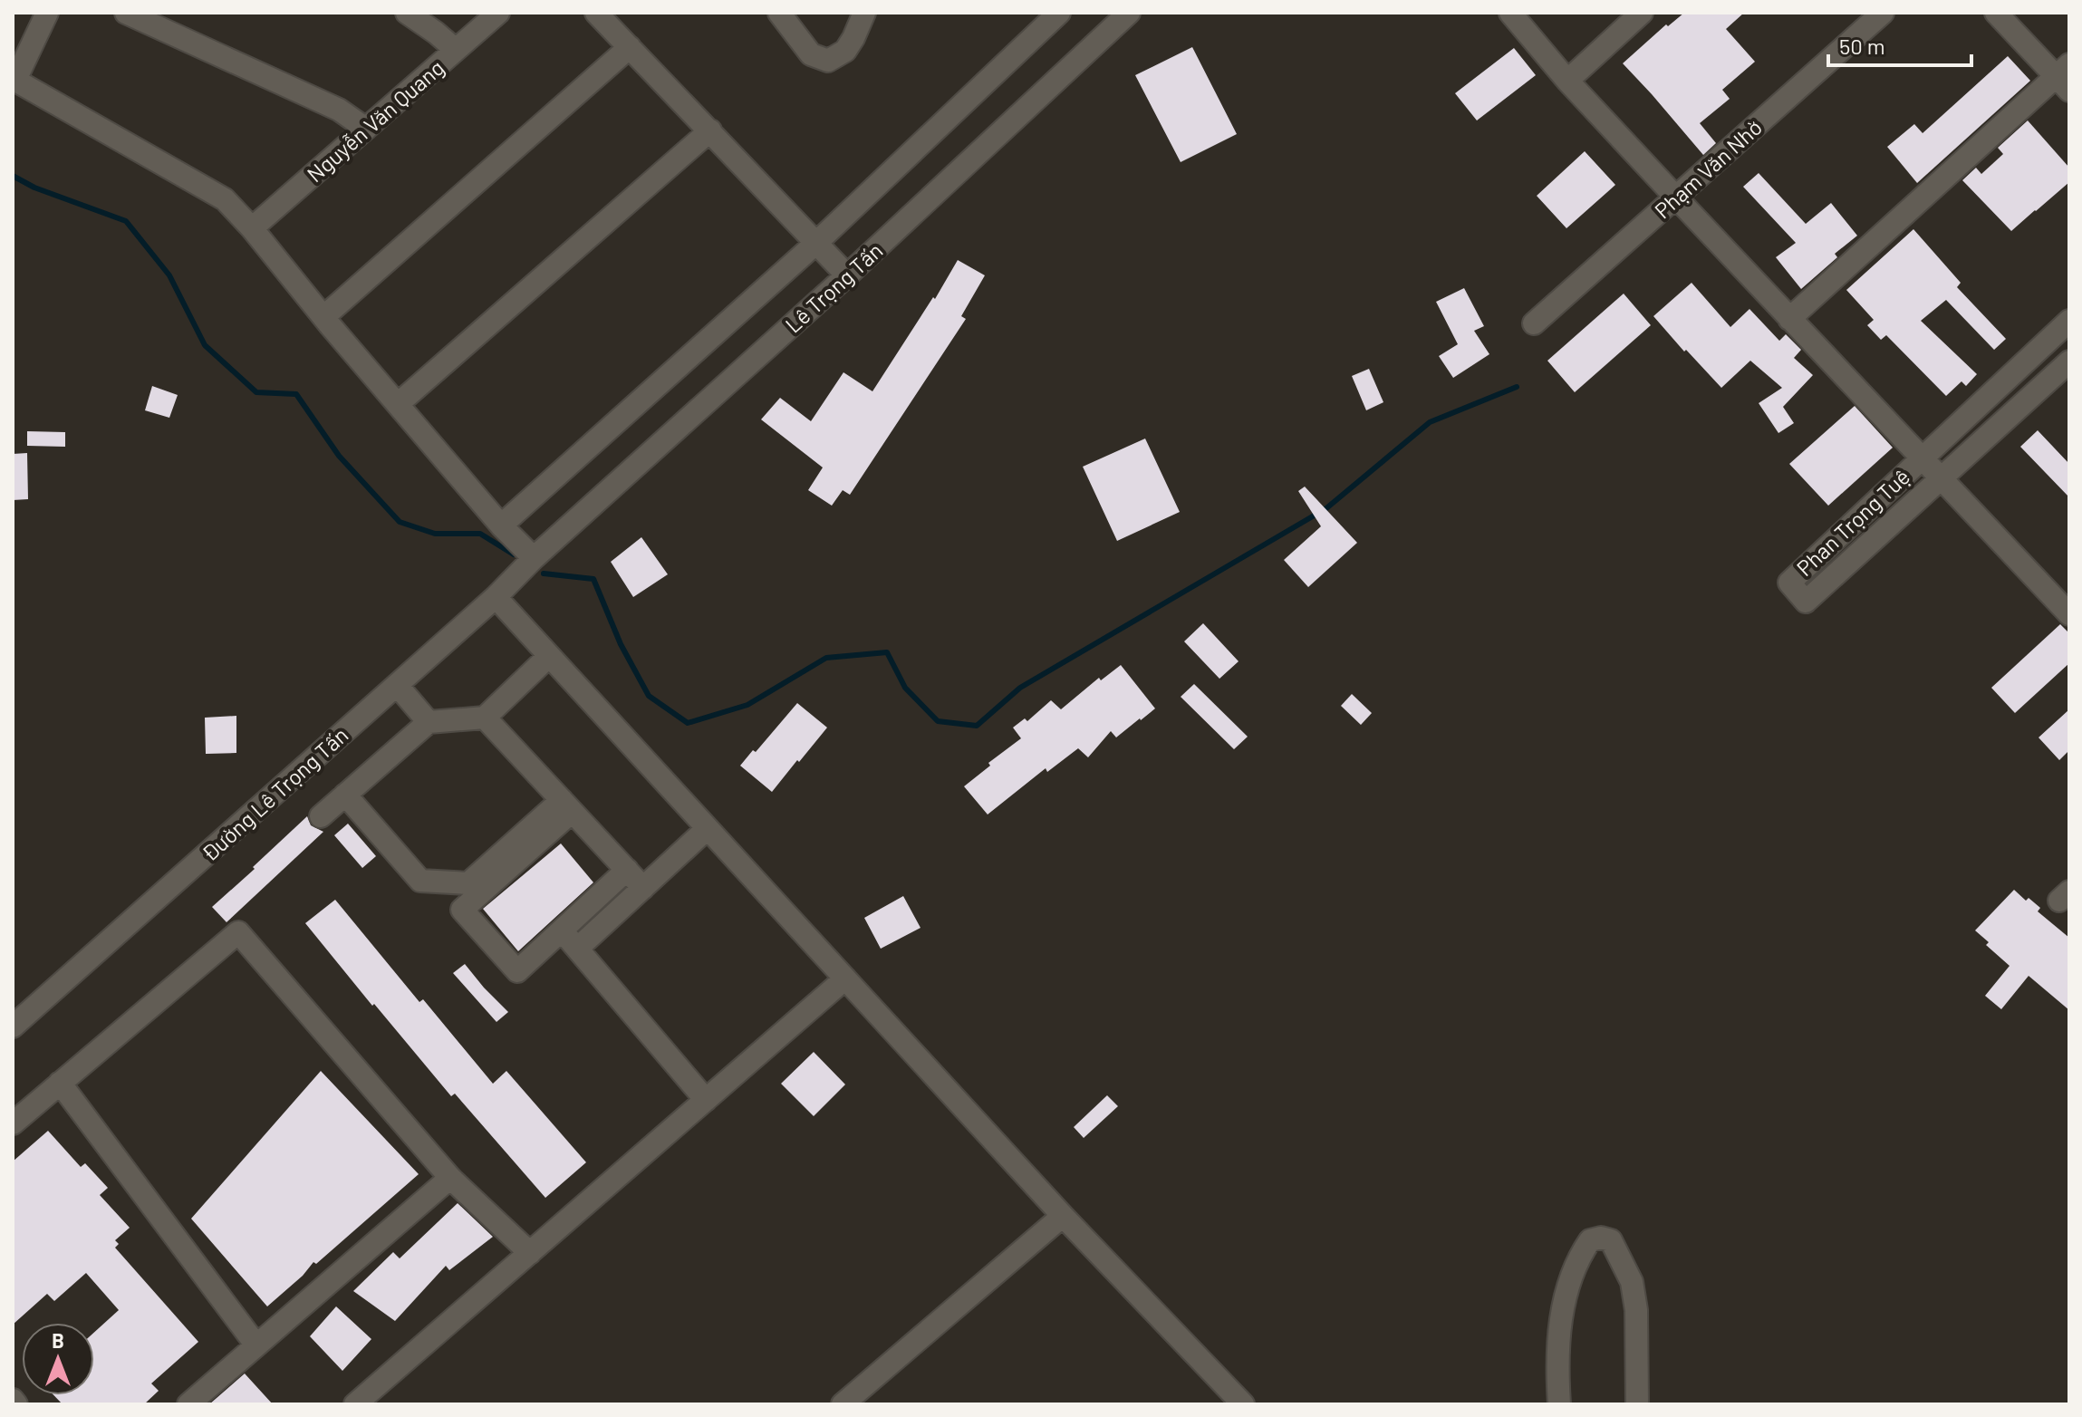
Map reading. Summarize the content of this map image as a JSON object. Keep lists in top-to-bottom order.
{
  "streets": {
    "street": [
      "Nguyễn Văn Quang",
      "Phạm Văn Nhờ",
      "Lê Trọng Tấn",
      "Phan Trọng Tuệ",
      "Đường Lê Trọng Tấn"
    ]
  },
  "crossings": [
    ["Lê Trọng Tấn", "Đường Lê Trọng Tấn"]
  ],
  "scale_bar": "50 m",
  "north": "top"
}
